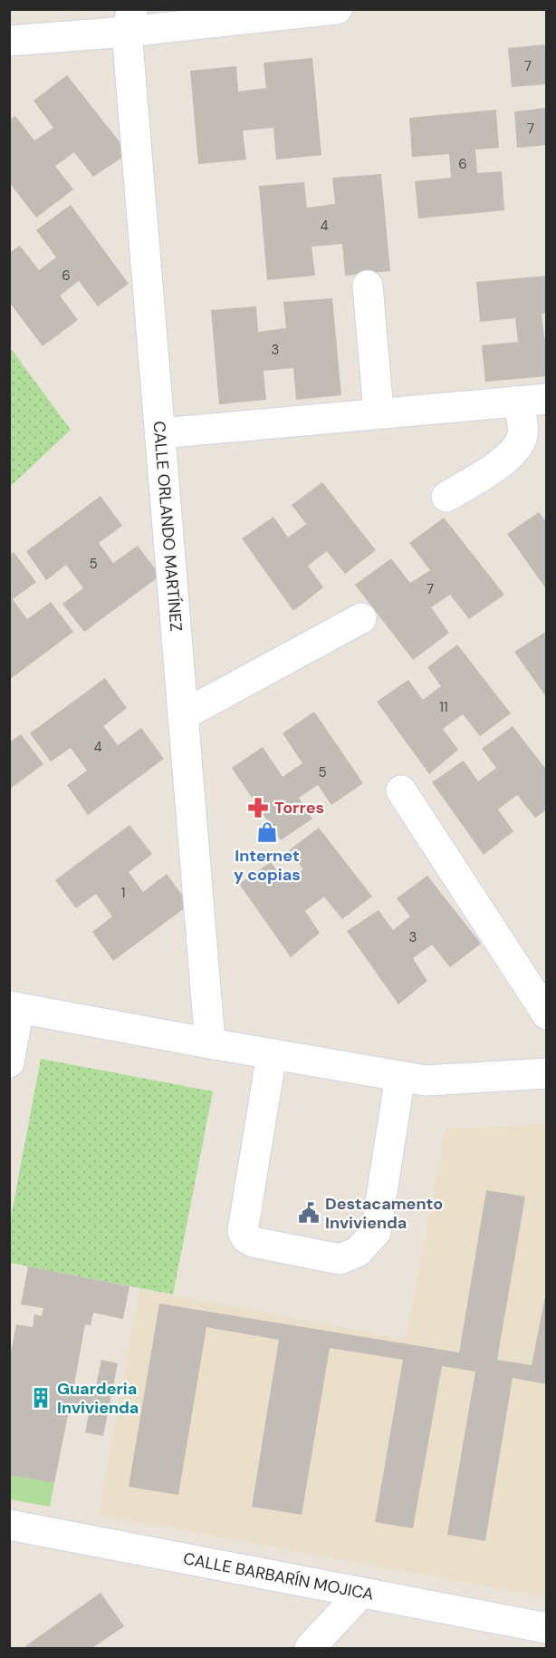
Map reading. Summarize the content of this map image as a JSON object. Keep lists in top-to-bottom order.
{
  "streets": {
    "street": ["CALLE ORLANDO MARTÍNEZ", "CALLE BARBARÍN MOJICA"]
  },
  "places": {
    "pharmacy": ["Torres"],
    "shop": ["Internet y copias"],
    "public building": ["Destacamento Invivienda"],
    "building": ["Guarderia Invivienda"]
  },
  "house_numbers": [
    "7",
    "7",
    "6",
    "4",
    "6",
    "3",
    "5",
    "7",
    "11",
    "4",
    "5",
    "1",
    "3"
  ]
}
